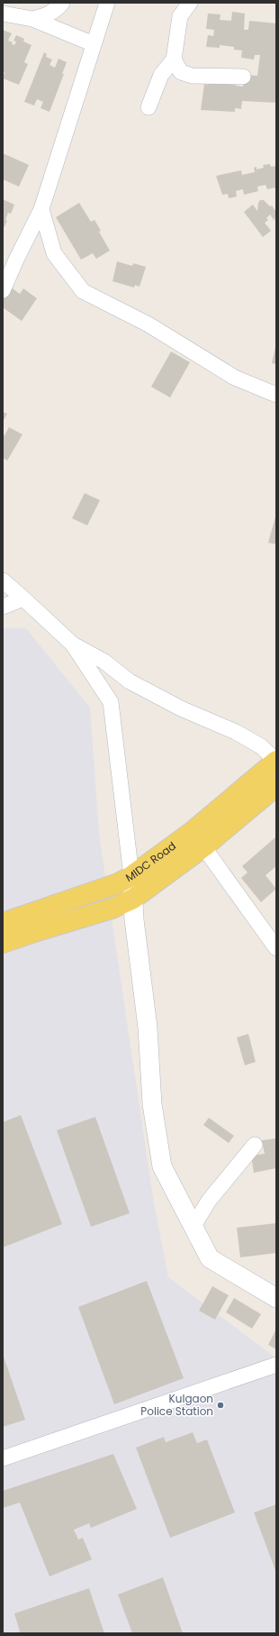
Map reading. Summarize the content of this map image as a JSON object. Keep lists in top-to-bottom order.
{
  "streets": {
    "main road": ["MIDC Road"]
  },
  "places": ["Kulgaon Police Station"]
}
